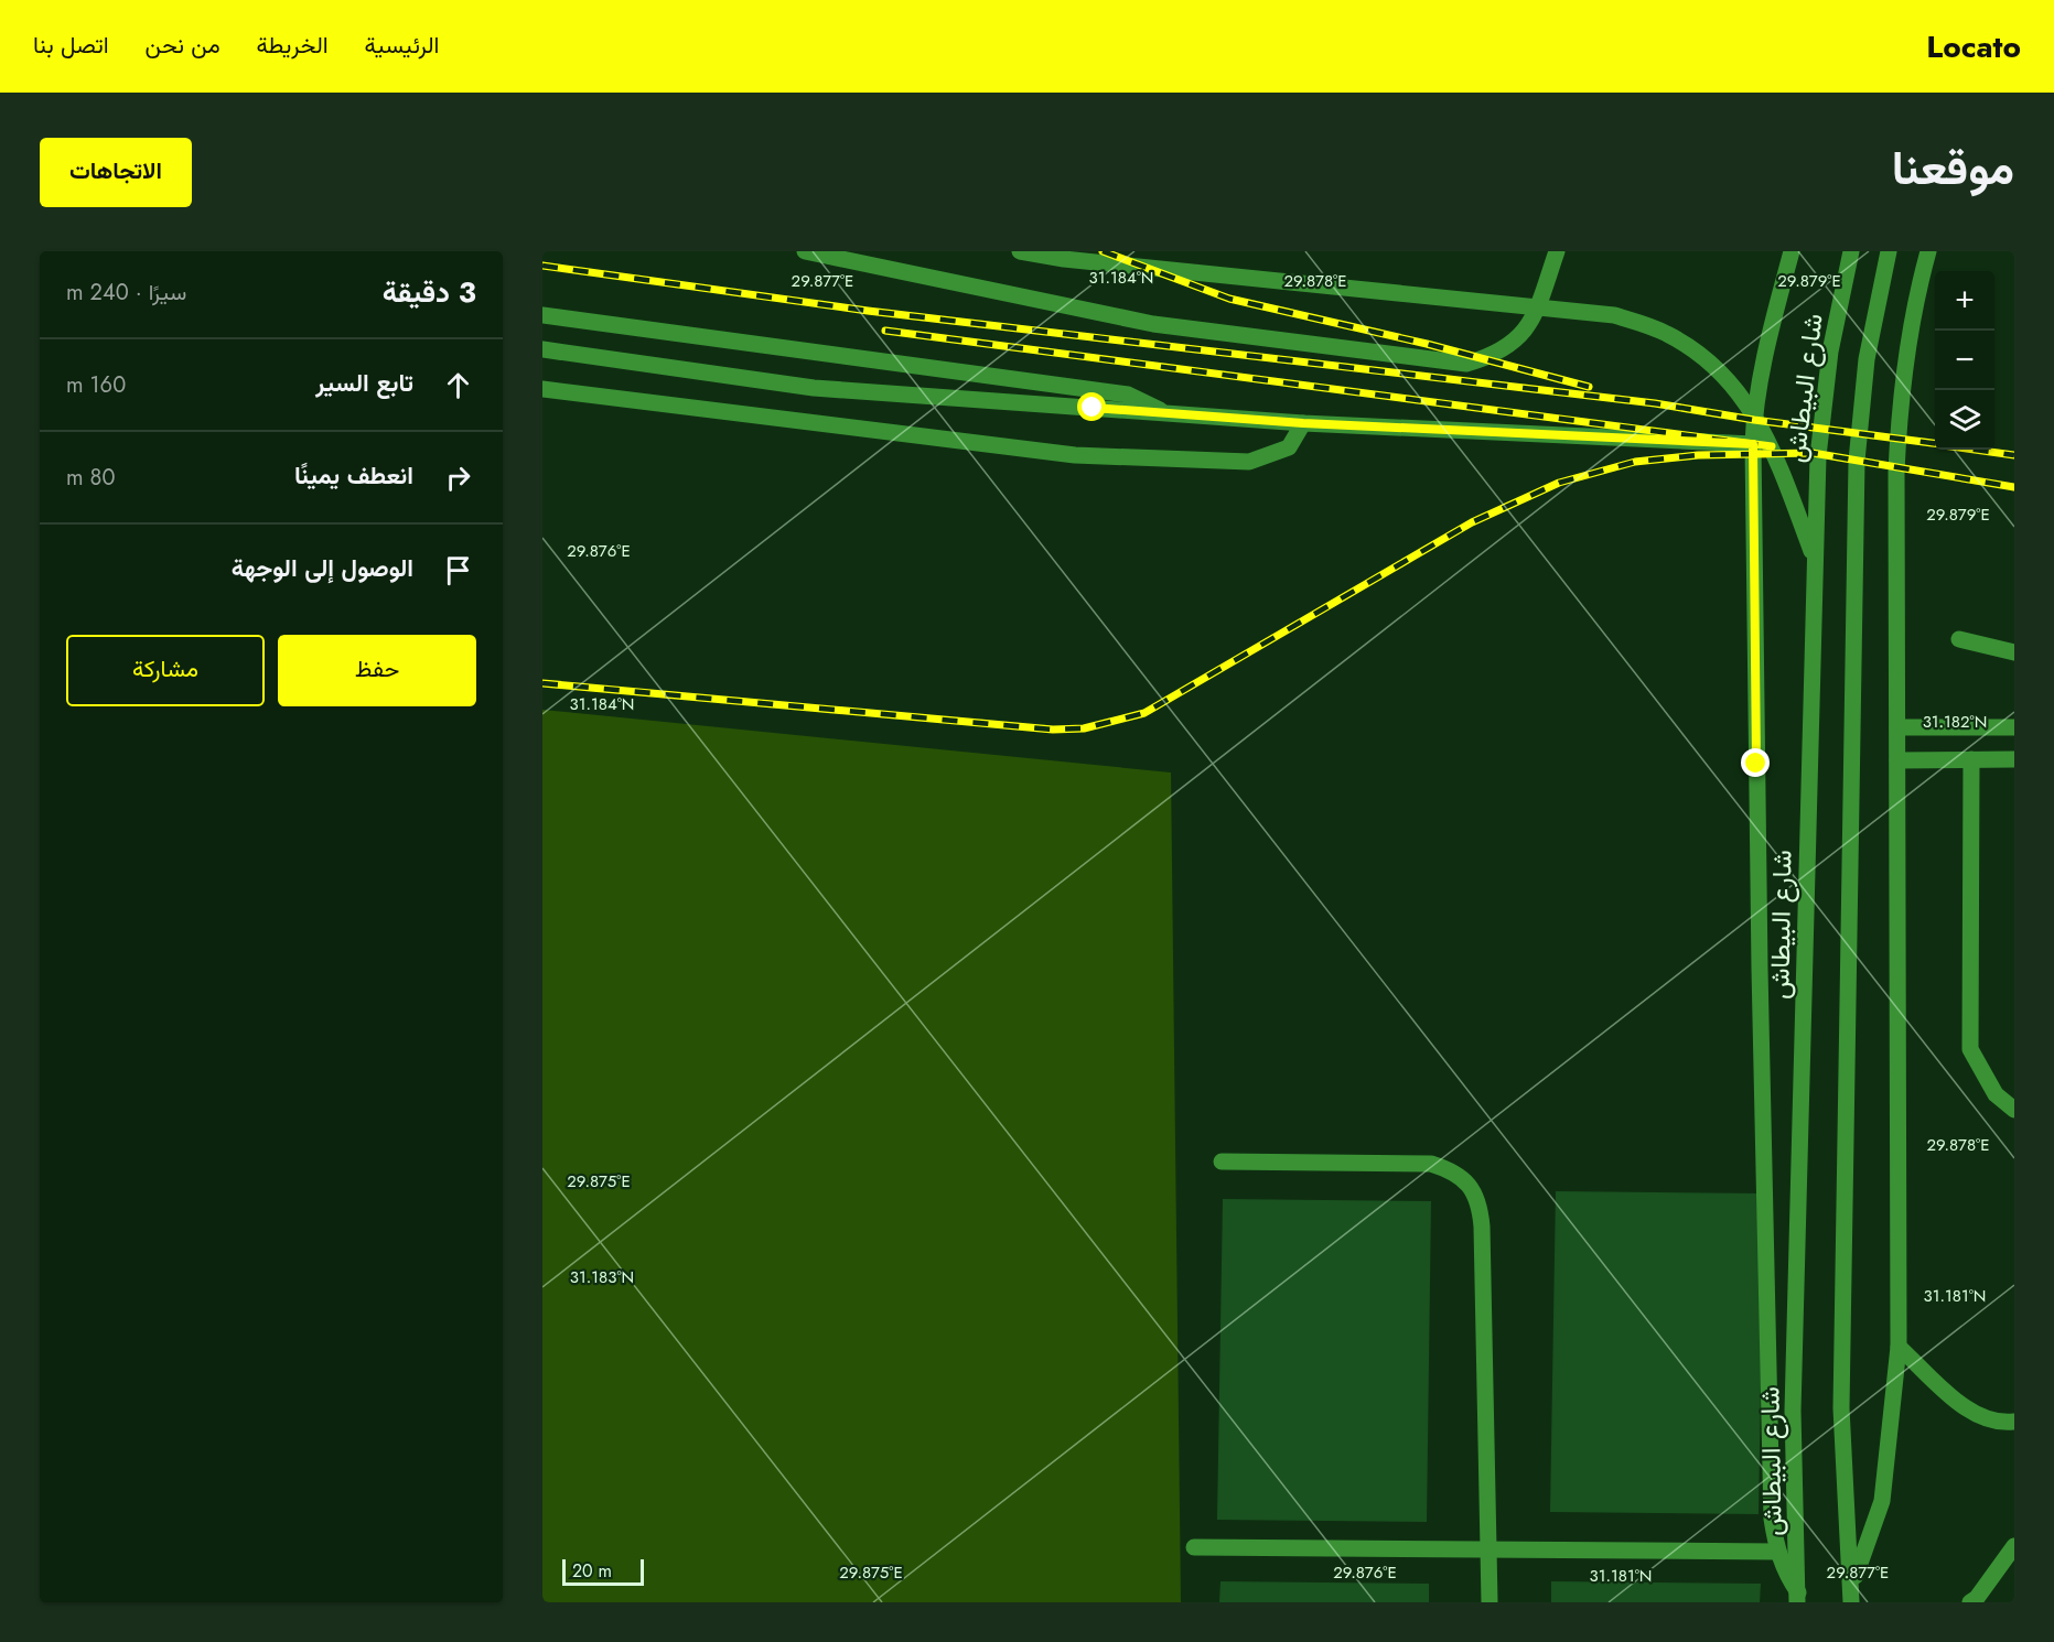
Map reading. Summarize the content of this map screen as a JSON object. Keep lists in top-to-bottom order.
{
  "streets": {
    "street": ["شارع البيطاش"]
  },
  "scale_bar": "20 m",
  "page": {
    "header": "Locato",
    "nav": [
      "الرئيسية",
      "الخريطة",
      "من نحن",
      "اتصل بنا"
    ],
    "title": "موقعنا",
    "buttons": [
      "الاتجاهات",
      ["حفظ", "مشاركة"]
    ],
    "heading": ["3 دقيقة", "سيرًا · 240 m"],
    "map_buttons": ["+", "−"],
    "list": [
      ["تابع السير", "160 m"],
      ["انعطف يمينًا", "80 m"],
      "الوصول إلى الوجهة"
    ],
    "scale": "20 m"
  },
  "coordinates": [
    "31.184°N",
    "29.877°E",
    "29.878°E",
    "29.879°E",
    "29.876°E",
    "31.182°N",
    "29.875°E",
    "31.183°N",
    "31.181°N"
  ]
}
